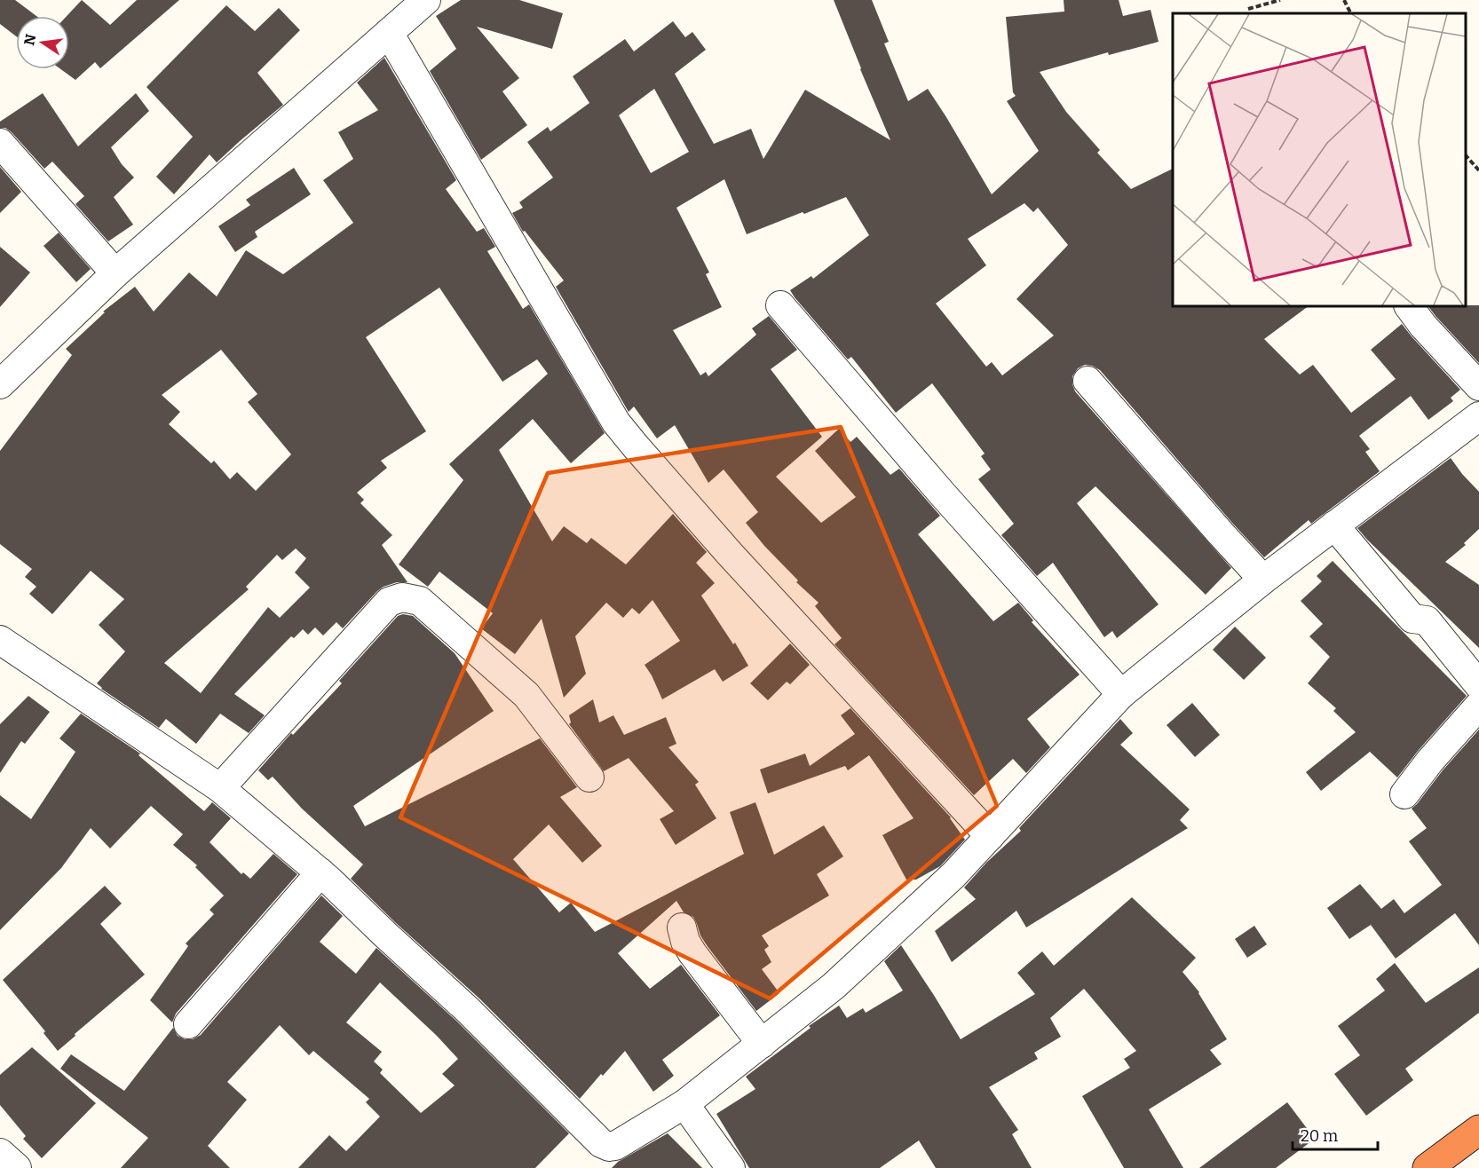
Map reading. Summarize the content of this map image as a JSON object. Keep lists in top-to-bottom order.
{
  "scale_bar": "20 m",
  "north": "left"
}
